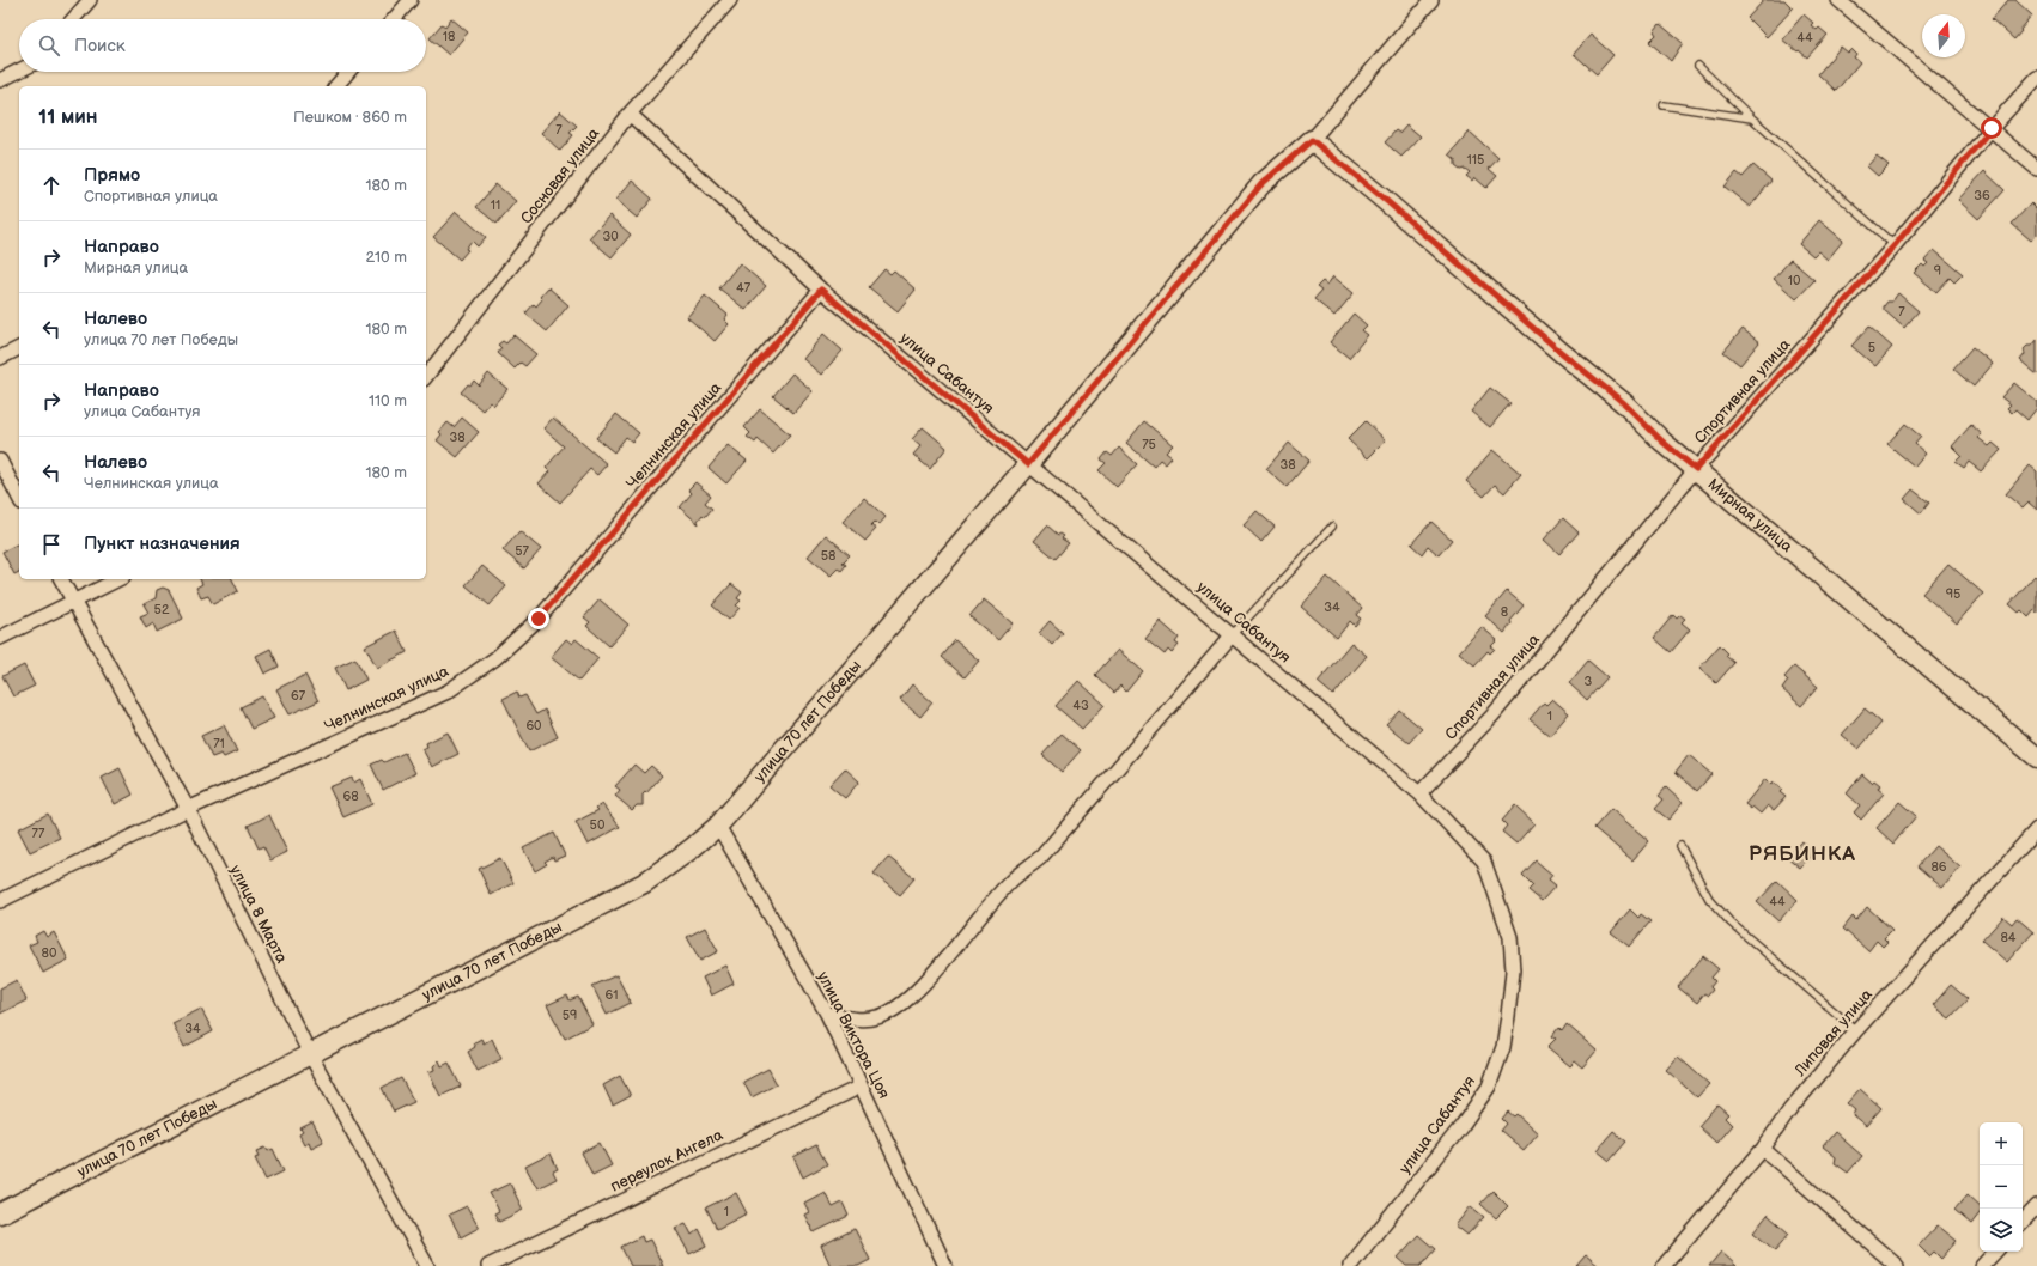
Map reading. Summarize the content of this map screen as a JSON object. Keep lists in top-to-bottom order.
{
  "streets": {
    "street": [
      "Сосновая улица",
      "улица Сабантуя",
      "Спортивная улица",
      "Челнинская улица",
      "Мирная улица",
      "улица 70 лет Победы",
      "улица 8 Марта",
      "Липовая улица",
      "улица Виктора Цоя",
      "переулок Ангела"
    ]
  },
  "crossings": [
    ["Сосновая улица", "улица Сабантуя"],
    ["улица Сабантуя", "Спортивная улица"],
    ["улица Сабантуя", "Челнинская улица"],
    ["улица Сабантуя", "улица 70 лет Победы"],
    ["Спортивная улица", "Мирная улица"],
    ["Челнинская улица", "улица 8 Марта"],
    ["Мирная улица", "улица 70 лет Победы"],
    ["улица 70 лет Победы", "улица 8 Марта"],
    ["улица 70 лет Победы", "улица Виктора Цоя"],
    ["улица Виктора Цоя", "переулок Ангела"]
  ],
  "districts": ["РЯБИНКА"],
  "house_numbers": [
    "18",
    "44",
    "7",
    "115",
    "36",
    "11",
    "30",
    "9",
    "10",
    "47",
    "7",
    "5",
    "38",
    "75",
    "38",
    "57",
    "58",
    "95",
    "34",
    "52",
    "8",
    "3",
    "67",
    "43",
    "1",
    "60",
    "71",
    "68",
    "50",
    "77",
    "86",
    "44",
    "84",
    "80",
    "61",
    "59",
    "34",
    "1"
  ],
  "north": "top",
  "page": {
    "search": "Поиск",
    "heading": ["11 мин", "Пешком · 860 m"],
    "list": [
      ["Прямо", "Спортивная улица", "180 m"],
      ["Направо", "Мирная улица", "210 m"],
      ["Налево", "улица 70 лет Победы", "180 m"],
      ["Направо", "улица Сабантуя", "110 m"],
      ["Налево", "Челнинская улица", "180 m"],
      "Пункт назначения"
    ],
    "map_buttons": ["+", "−"]
  }
}
